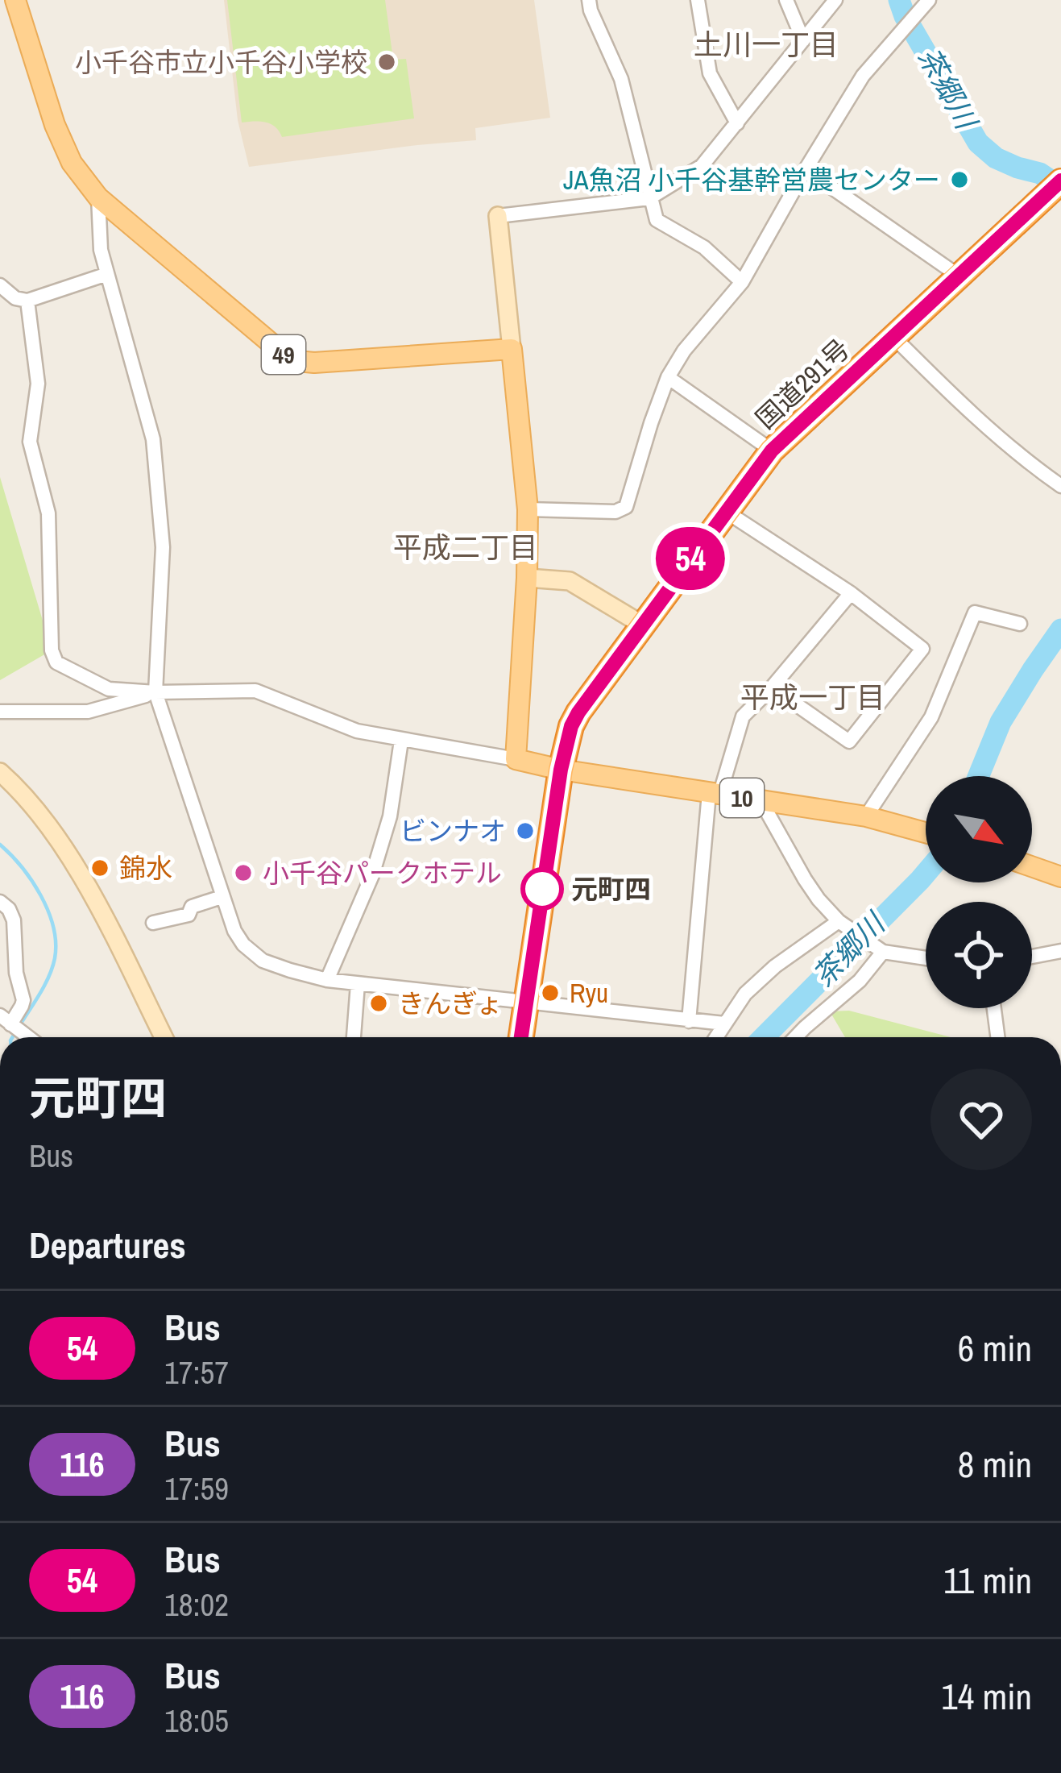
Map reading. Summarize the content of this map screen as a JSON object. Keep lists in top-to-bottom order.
{
  "streets": {
    "highway": ["国道291号"],
    "main road": ["49", "10"]
  },
  "crossings": [
    ["国道291号", "10"]
  ],
  "districts": ["土川一丁目", "平成二丁目", "平成一丁目"],
  "water": ["茶郷川"],
  "places": [
    "小千谷市立小千谷小学校",
    "JA魚沼 小千谷基幹営農センター",
    "ビンナオ",
    "錦水",
    "小千谷パークホテル",
    "元町四",
    "Ryu",
    "きんぎょ"
  ],
  "lines": ["bus line 54"],
  "north": "bottom right",
  "page": {
    "on_map": "54",
    "heading": [
      ["元町四", "Bus"],
      "Departures"
    ],
    "list": [
      {
        "mark": "54",
        "name": "Bus",
        "note": "17:57",
        "value": "6 min"
      },
      {
        "mark": "116",
        "name": "Bus",
        "note": "17:59",
        "value": "8 min"
      },
      {
        "mark": "54",
        "name": "Bus",
        "note": "18:02",
        "value": "11 min"
      },
      {
        "mark": "116",
        "name": "Bus",
        "note": "18:05",
        "value": "14 min"
      }
    ]
  }
}
